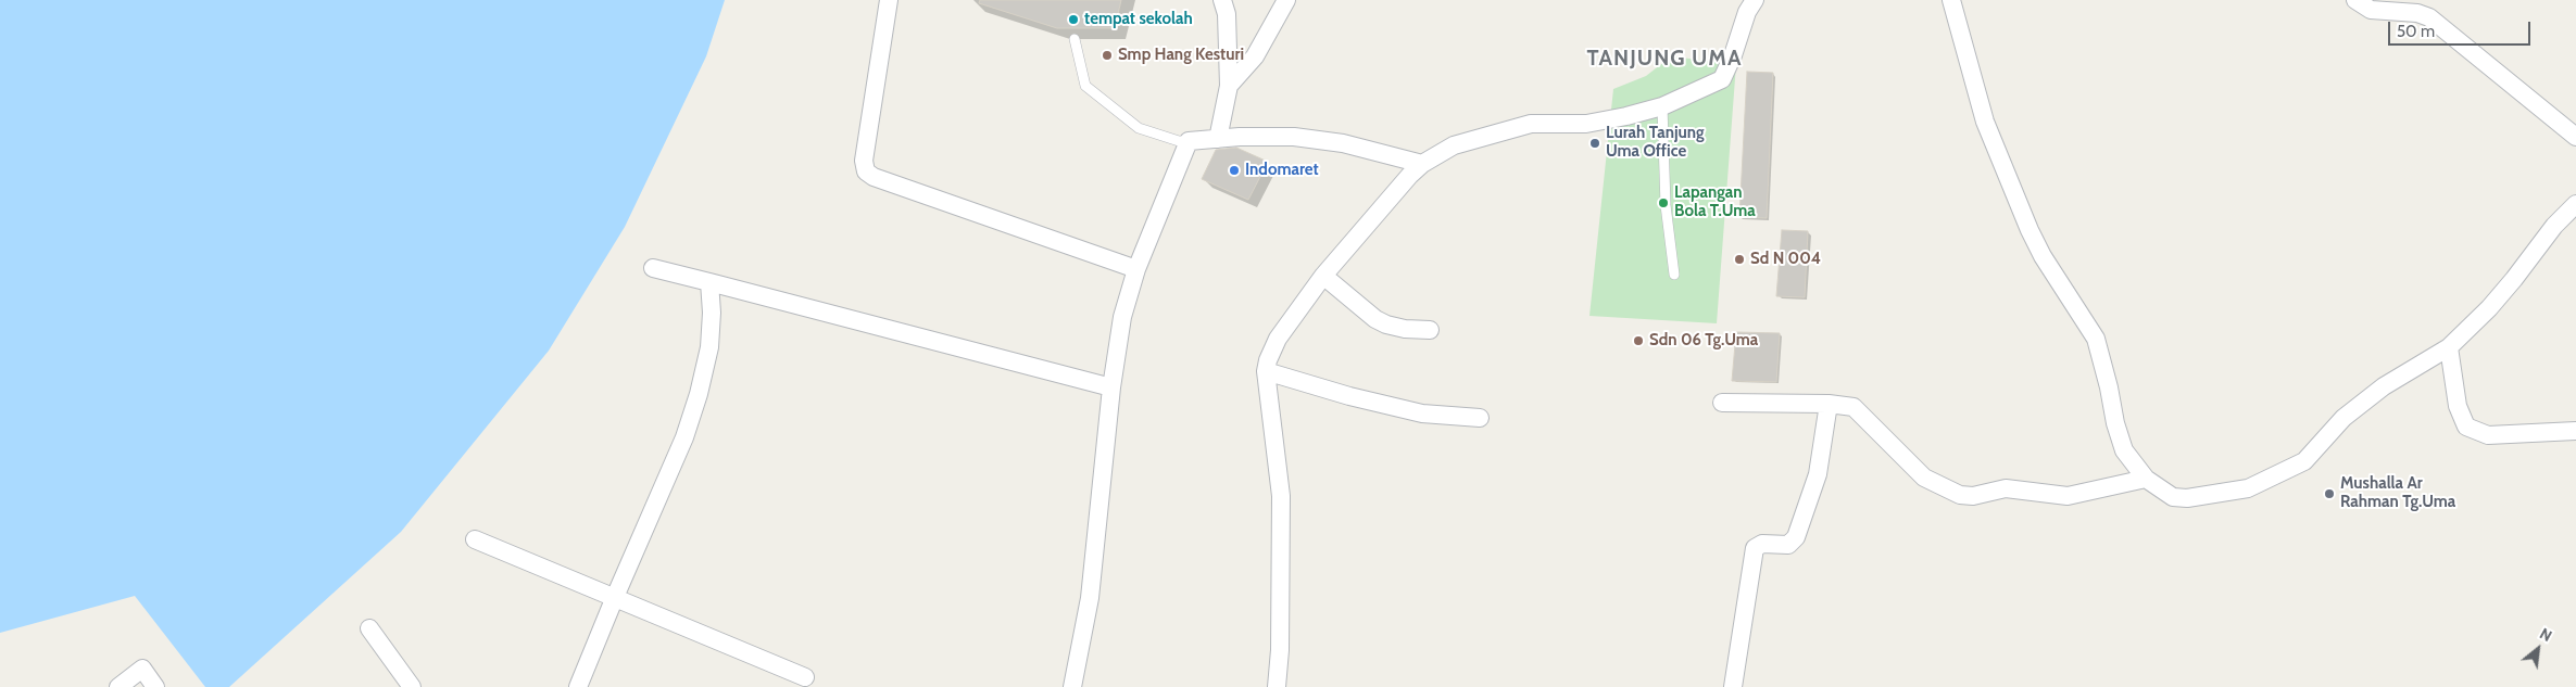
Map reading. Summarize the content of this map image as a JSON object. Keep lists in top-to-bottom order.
{
  "districts": ["TANJUNG UMA"],
  "places": [
    "tempat sekolah",
    "Smp Hang Kesturi",
    "Lurah Tanjung Uma Office",
    "Indomaret",
    "Lapangan Bola T.Uma",
    "Sd N 004",
    "Sdn 06 Tg.Uma",
    "Mushalla Ar Rahman Tg.Uma"
  ],
  "scale_bar": "50 m",
  "north": "top right"
}
